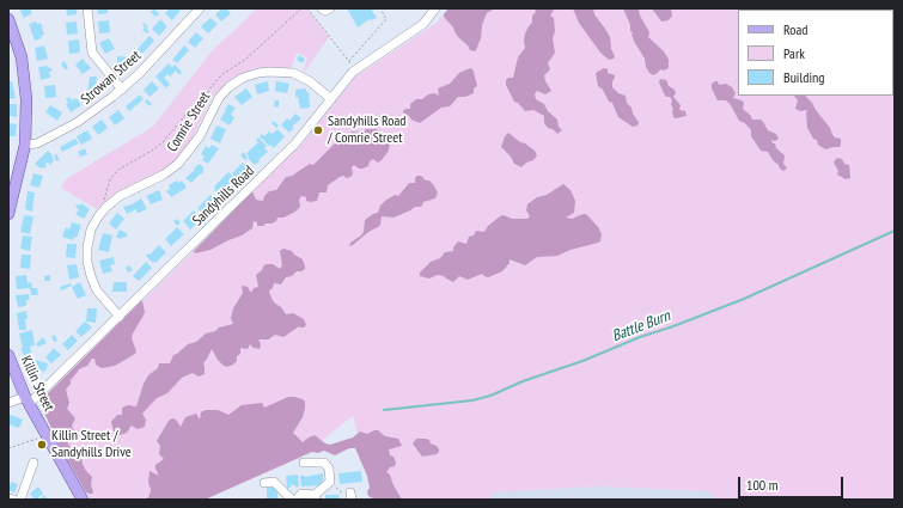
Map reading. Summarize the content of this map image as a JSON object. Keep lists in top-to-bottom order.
{
  "streets": {
    "main road": ["Killin Street"],
    "street": ["Strowan Street", "Comrie Street", "Sandyhills Road"]
  },
  "crossings": [
    ["Comrie Street", "Sandyhills Road"],
    ["Sandyhills Road", "Killin Street"]
  ],
  "water": ["Battle Burn"],
  "places": ["Sandyhills Road / Comrie Street", "Killin Street / Sandyhills Drive"],
  "legend": ["Road", "Park", "Building"],
  "scale_bar": "100 m"
}
